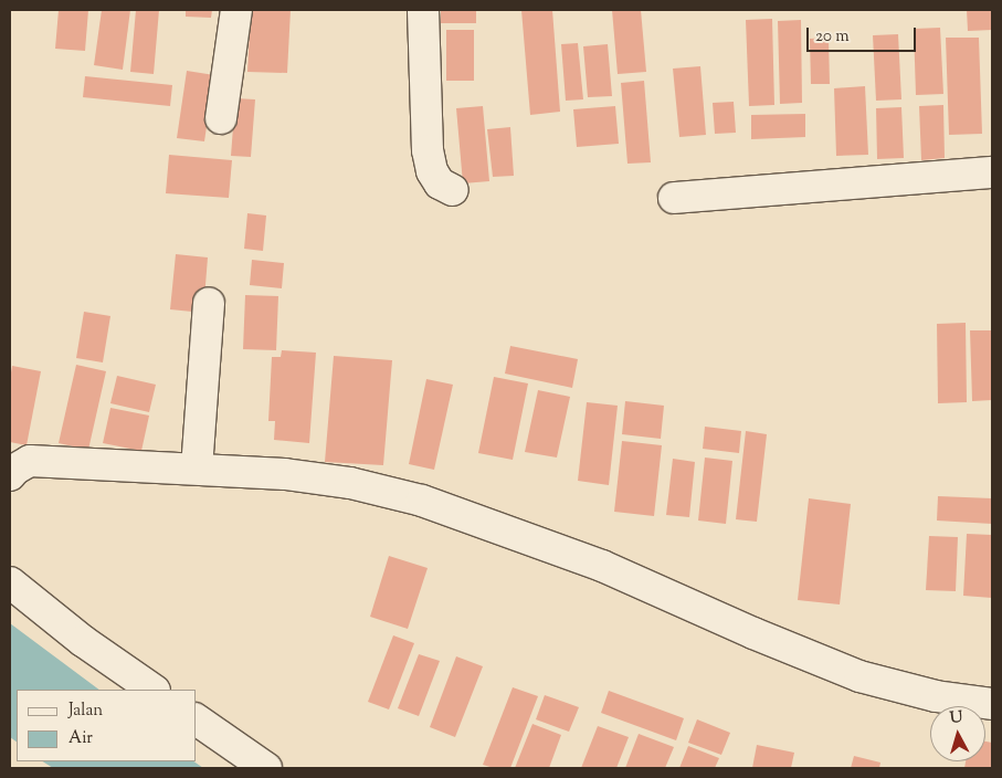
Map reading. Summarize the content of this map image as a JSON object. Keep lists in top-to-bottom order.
{
  "legend": ["Jalan", "Air"],
  "scale_bar": "20 m",
  "north": "top"
}
